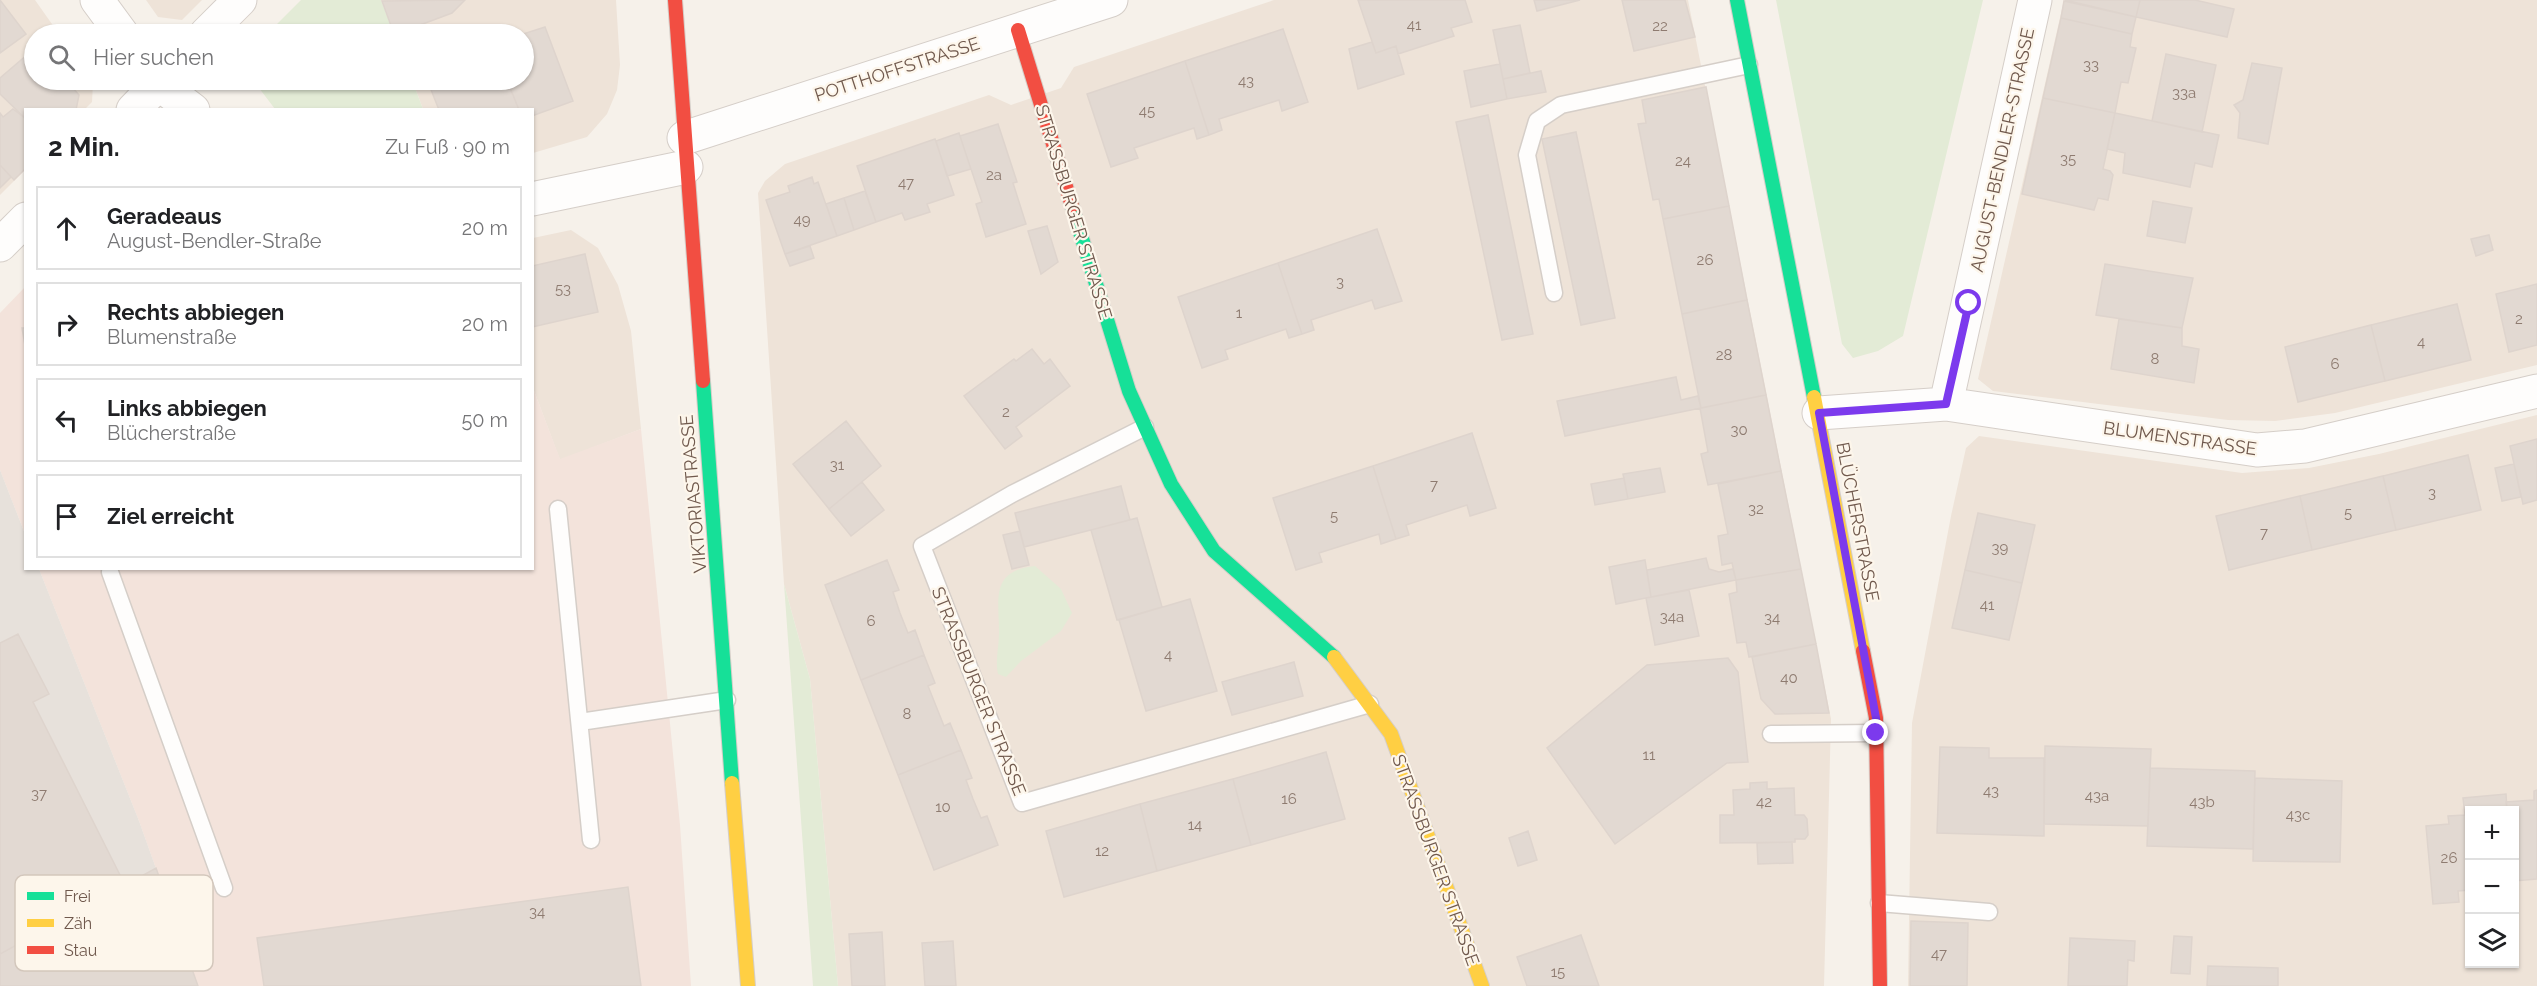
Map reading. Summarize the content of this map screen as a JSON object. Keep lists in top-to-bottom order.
{
  "streets": {
    "street": [
      "POTTHOFFSTRASSE",
      "AUGUST-BENDLER-STRASSE",
      "STRASSBURGER STRASSE",
      "BLUMENSTRASSE",
      "VIKTORIASTRASSE",
      "BLÜCHERSTRASSE"
    ]
  },
  "crossings": [
    ["POTTHOFFSTRASSE", "STRASSBURGER STRASSE"],
    ["POTTHOFFSTRASSE", "VIKTORIASTRASSE"],
    ["AUGUST-BENDLER-STRASSE", "BLUMENSTRASSE"],
    ["BLUMENSTRASSE", "BLÜCHERSTRASSE"]
  ],
  "house_numbers": [
    "41",
    "22",
    "33",
    "43",
    "33a",
    "45",
    "35",
    "24",
    "2a",
    "47",
    "49",
    "26",
    "3",
    "53",
    "1",
    "2",
    "4",
    "28",
    "8",
    "6",
    "2",
    "30",
    "31",
    "7",
    "3",
    "32",
    "5",
    "5",
    "7",
    "39",
    "41",
    "34a",
    "34",
    "6",
    "4",
    "40",
    "8",
    "11",
    "43",
    "37",
    "43a",
    "16",
    "42",
    "43b",
    "10",
    "43c",
    "14",
    "12",
    "26",
    "34",
    "47",
    "15"
  ],
  "legend": ["Frei", "Zäh", "Stau"],
  "page": {
    "search": "Hier suchen",
    "heading": ["2 Min.", "Zu Fuß · 90 m"],
    "list": [
      ["Geradeaus", "August-Bendler-Straße", "20 m"],
      ["Rechts abbiegen", "Blumenstraße", "20 m"],
      ["Links abbiegen", "Blücherstraße", "50 m"],
      "Ziel erreicht"
    ],
    "map_buttons": ["+", "−"]
  }
}
